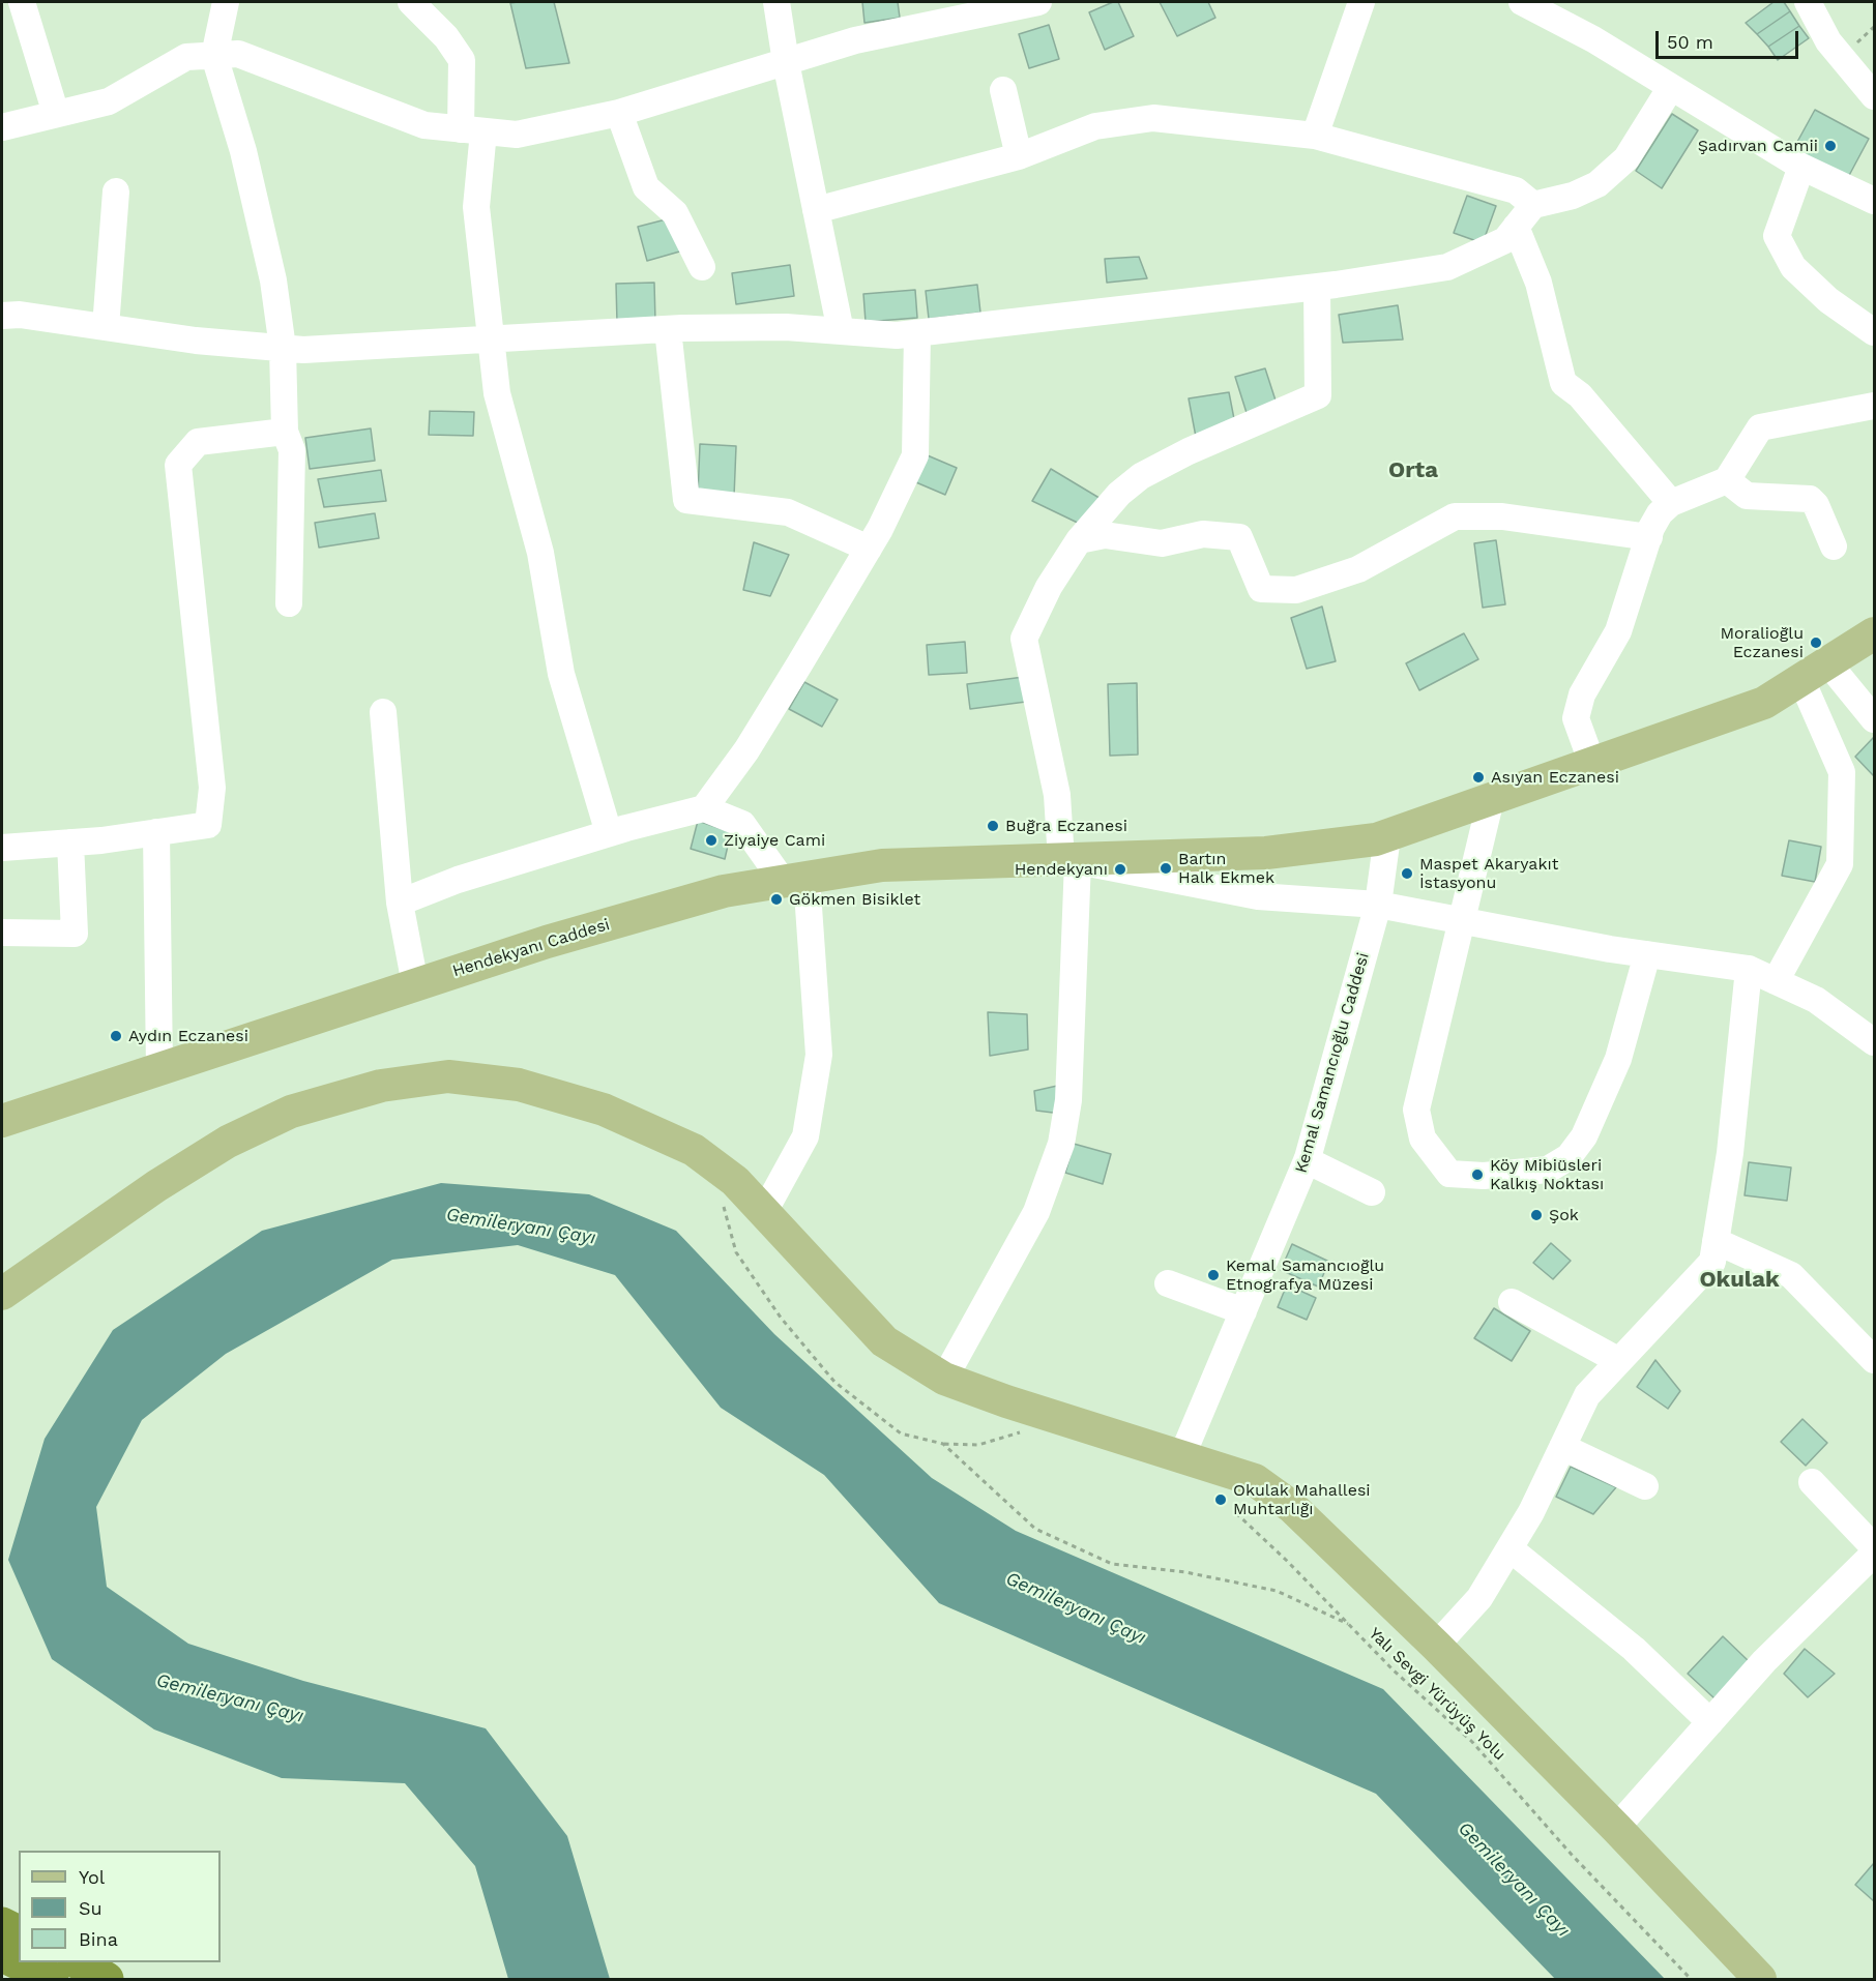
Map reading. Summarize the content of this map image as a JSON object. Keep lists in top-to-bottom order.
{
  "streets": {
    "main road": ["Hendekyanı Caddesi"],
    "street": ["Kemal Samancıoğlu Caddesi"],
    "path": ["Yalı Sevgi Yürüyüş Yolu"]
  },
  "crossings": [
    ["Hendekyanı Caddesi", "Kemal Samancıoğlu Caddesi"]
  ],
  "districts": ["Orta", "Okulak"],
  "water": ["Gemileryanı Çayı"],
  "places": [
    "Şadırvan Camii",
    "Moralioğlu Eczanesi",
    "Asıyan Eczanesi",
    "Buğra Eczanesi",
    "Ziyaiye Cami",
    "Bartın Halk Ekmek",
    "Hendekyanı",
    "Maspet Akaryakıt İstasyonu",
    "Gökmen Bisiklet",
    "Aydın Eczanesi",
    "Köy Mibiüsleri Kalkış Noktası",
    "Şok",
    "Kemal Samancıoğlu Etnografya Müzesi",
    "Okulak Mahallesi Muhtarlığı"
  ],
  "legend": ["Yol", "Su", "Bina"],
  "scale_bar": "50 m"
}
